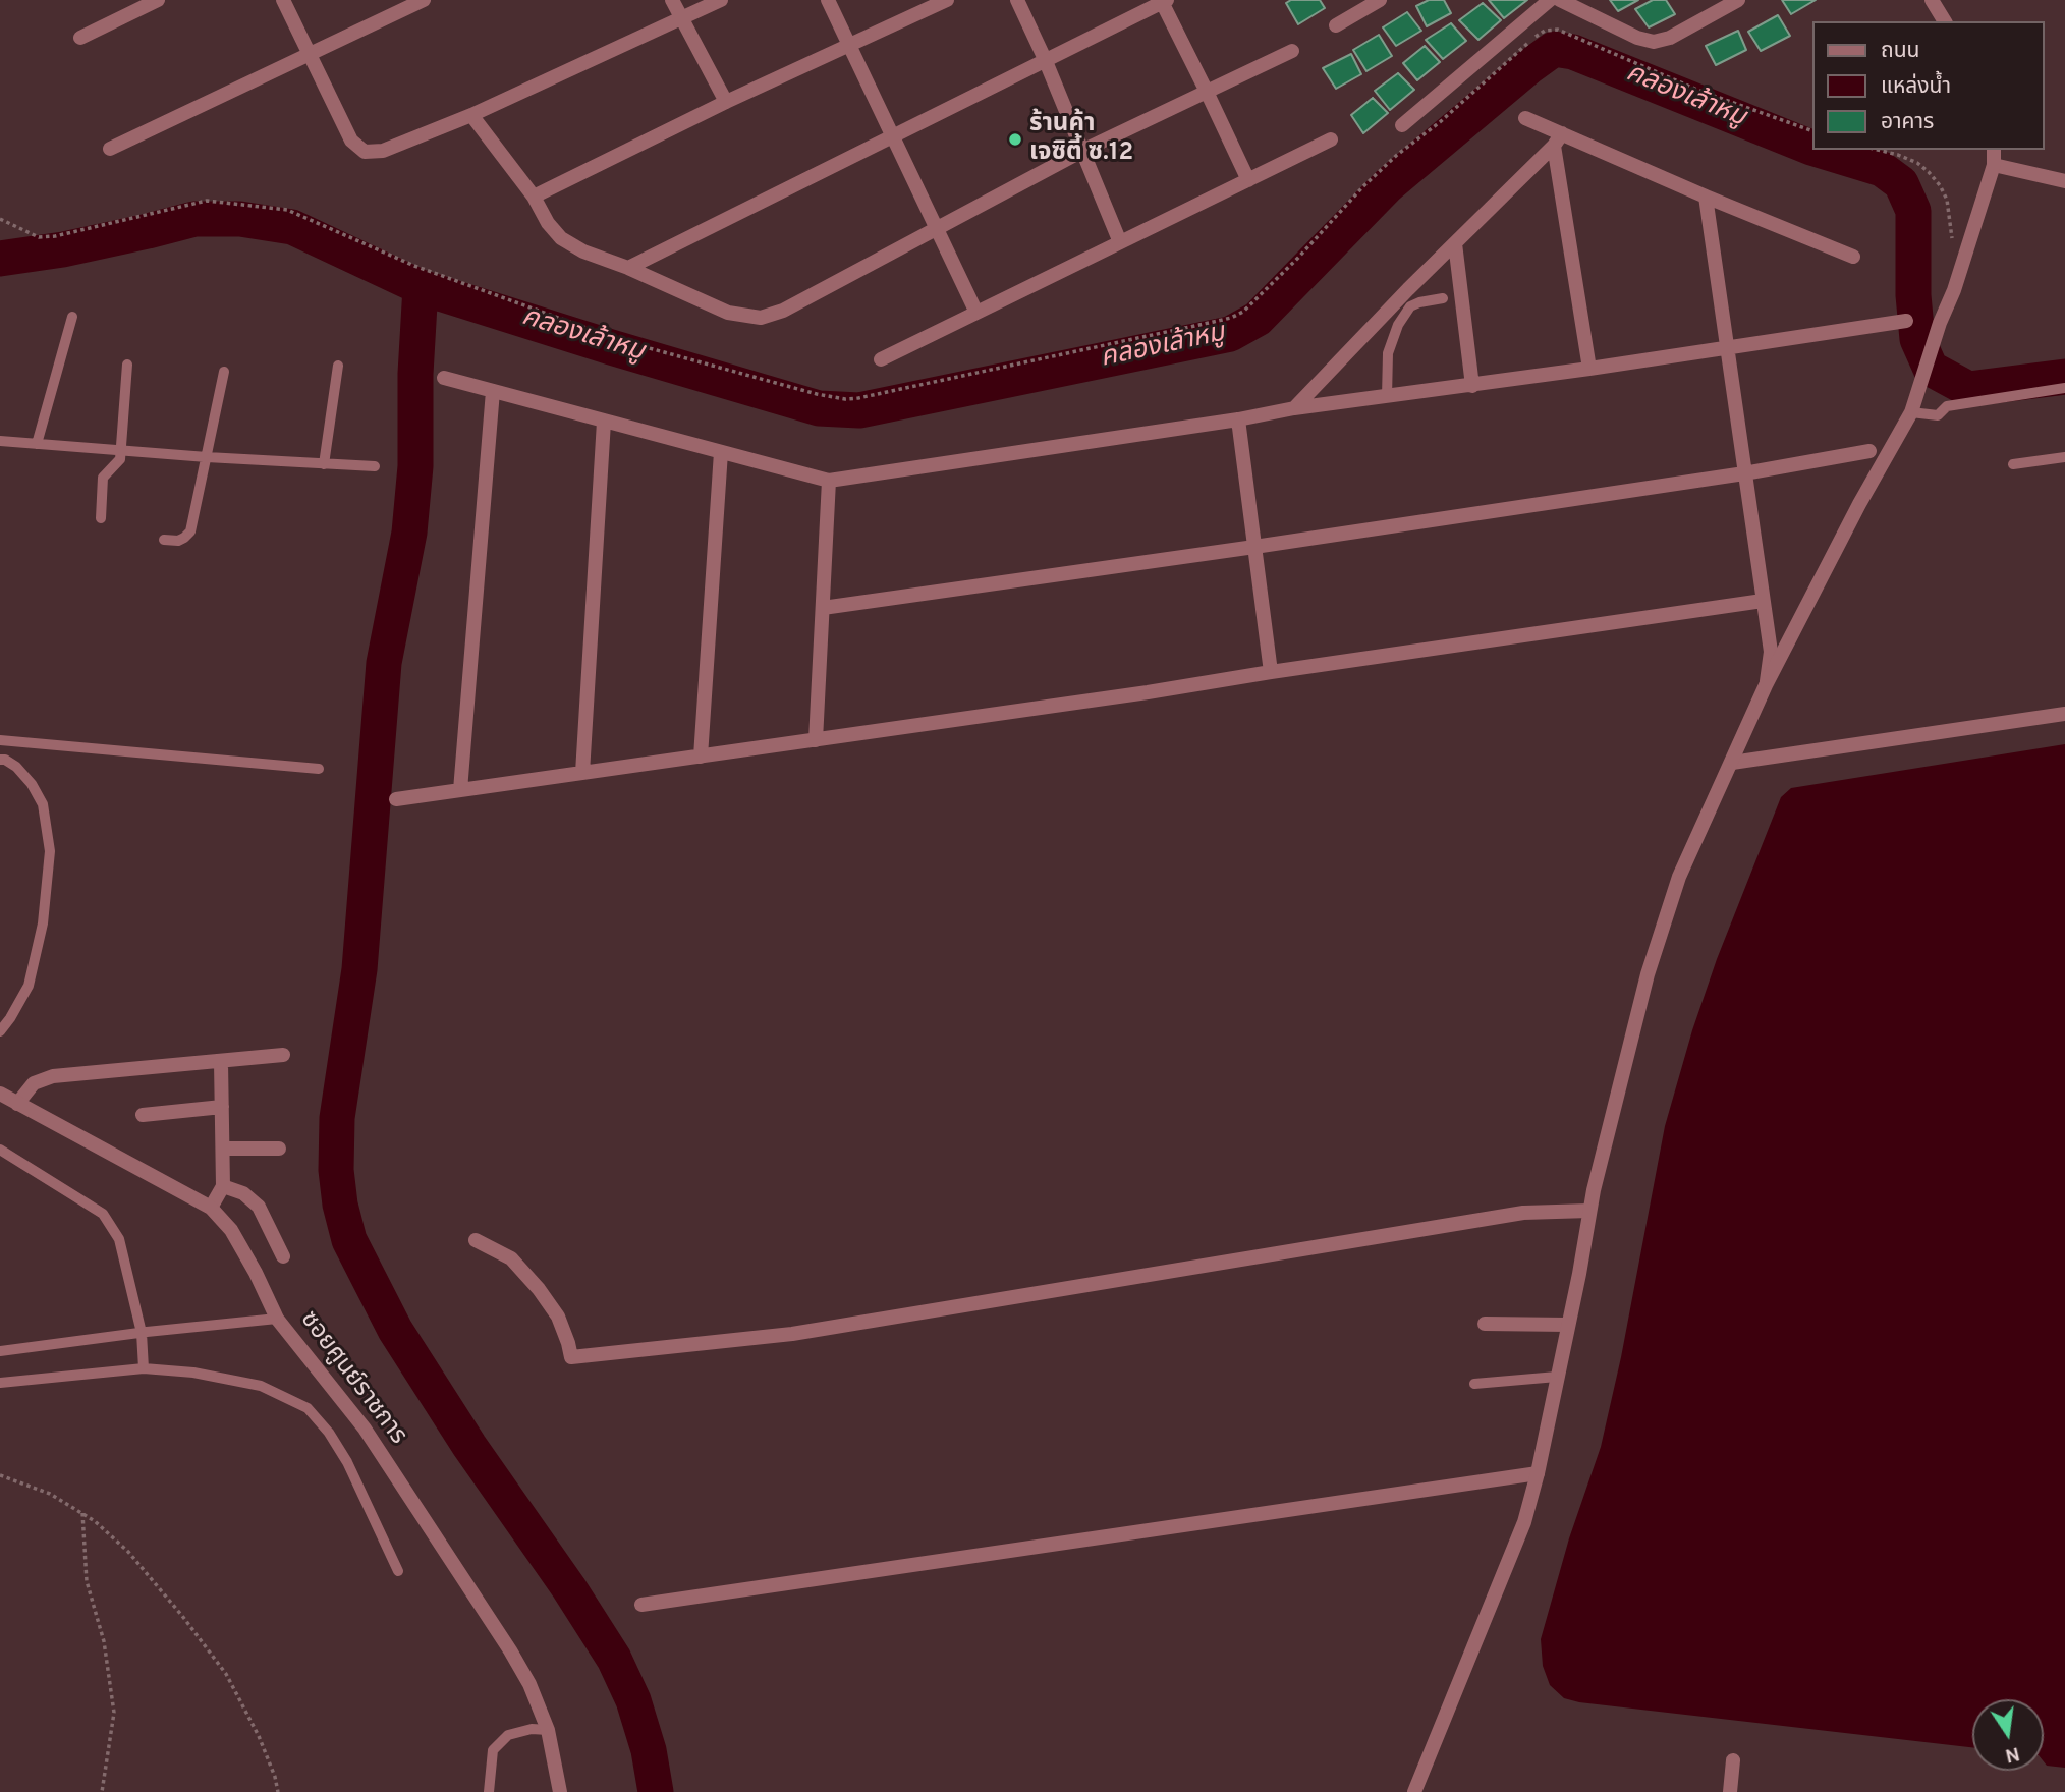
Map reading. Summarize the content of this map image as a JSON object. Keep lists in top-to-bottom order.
{
  "streets": {
    "street": ["ซอยศูนย์ราชการ"]
  },
  "water": ["คลองเล้าหมู"],
  "places": ["ร้านค้า เจซิตี้ ซ.12"],
  "legend": ["ถนน", "แหล่งน้ำ", "อาคาร"],
  "north": "bottom"
}
